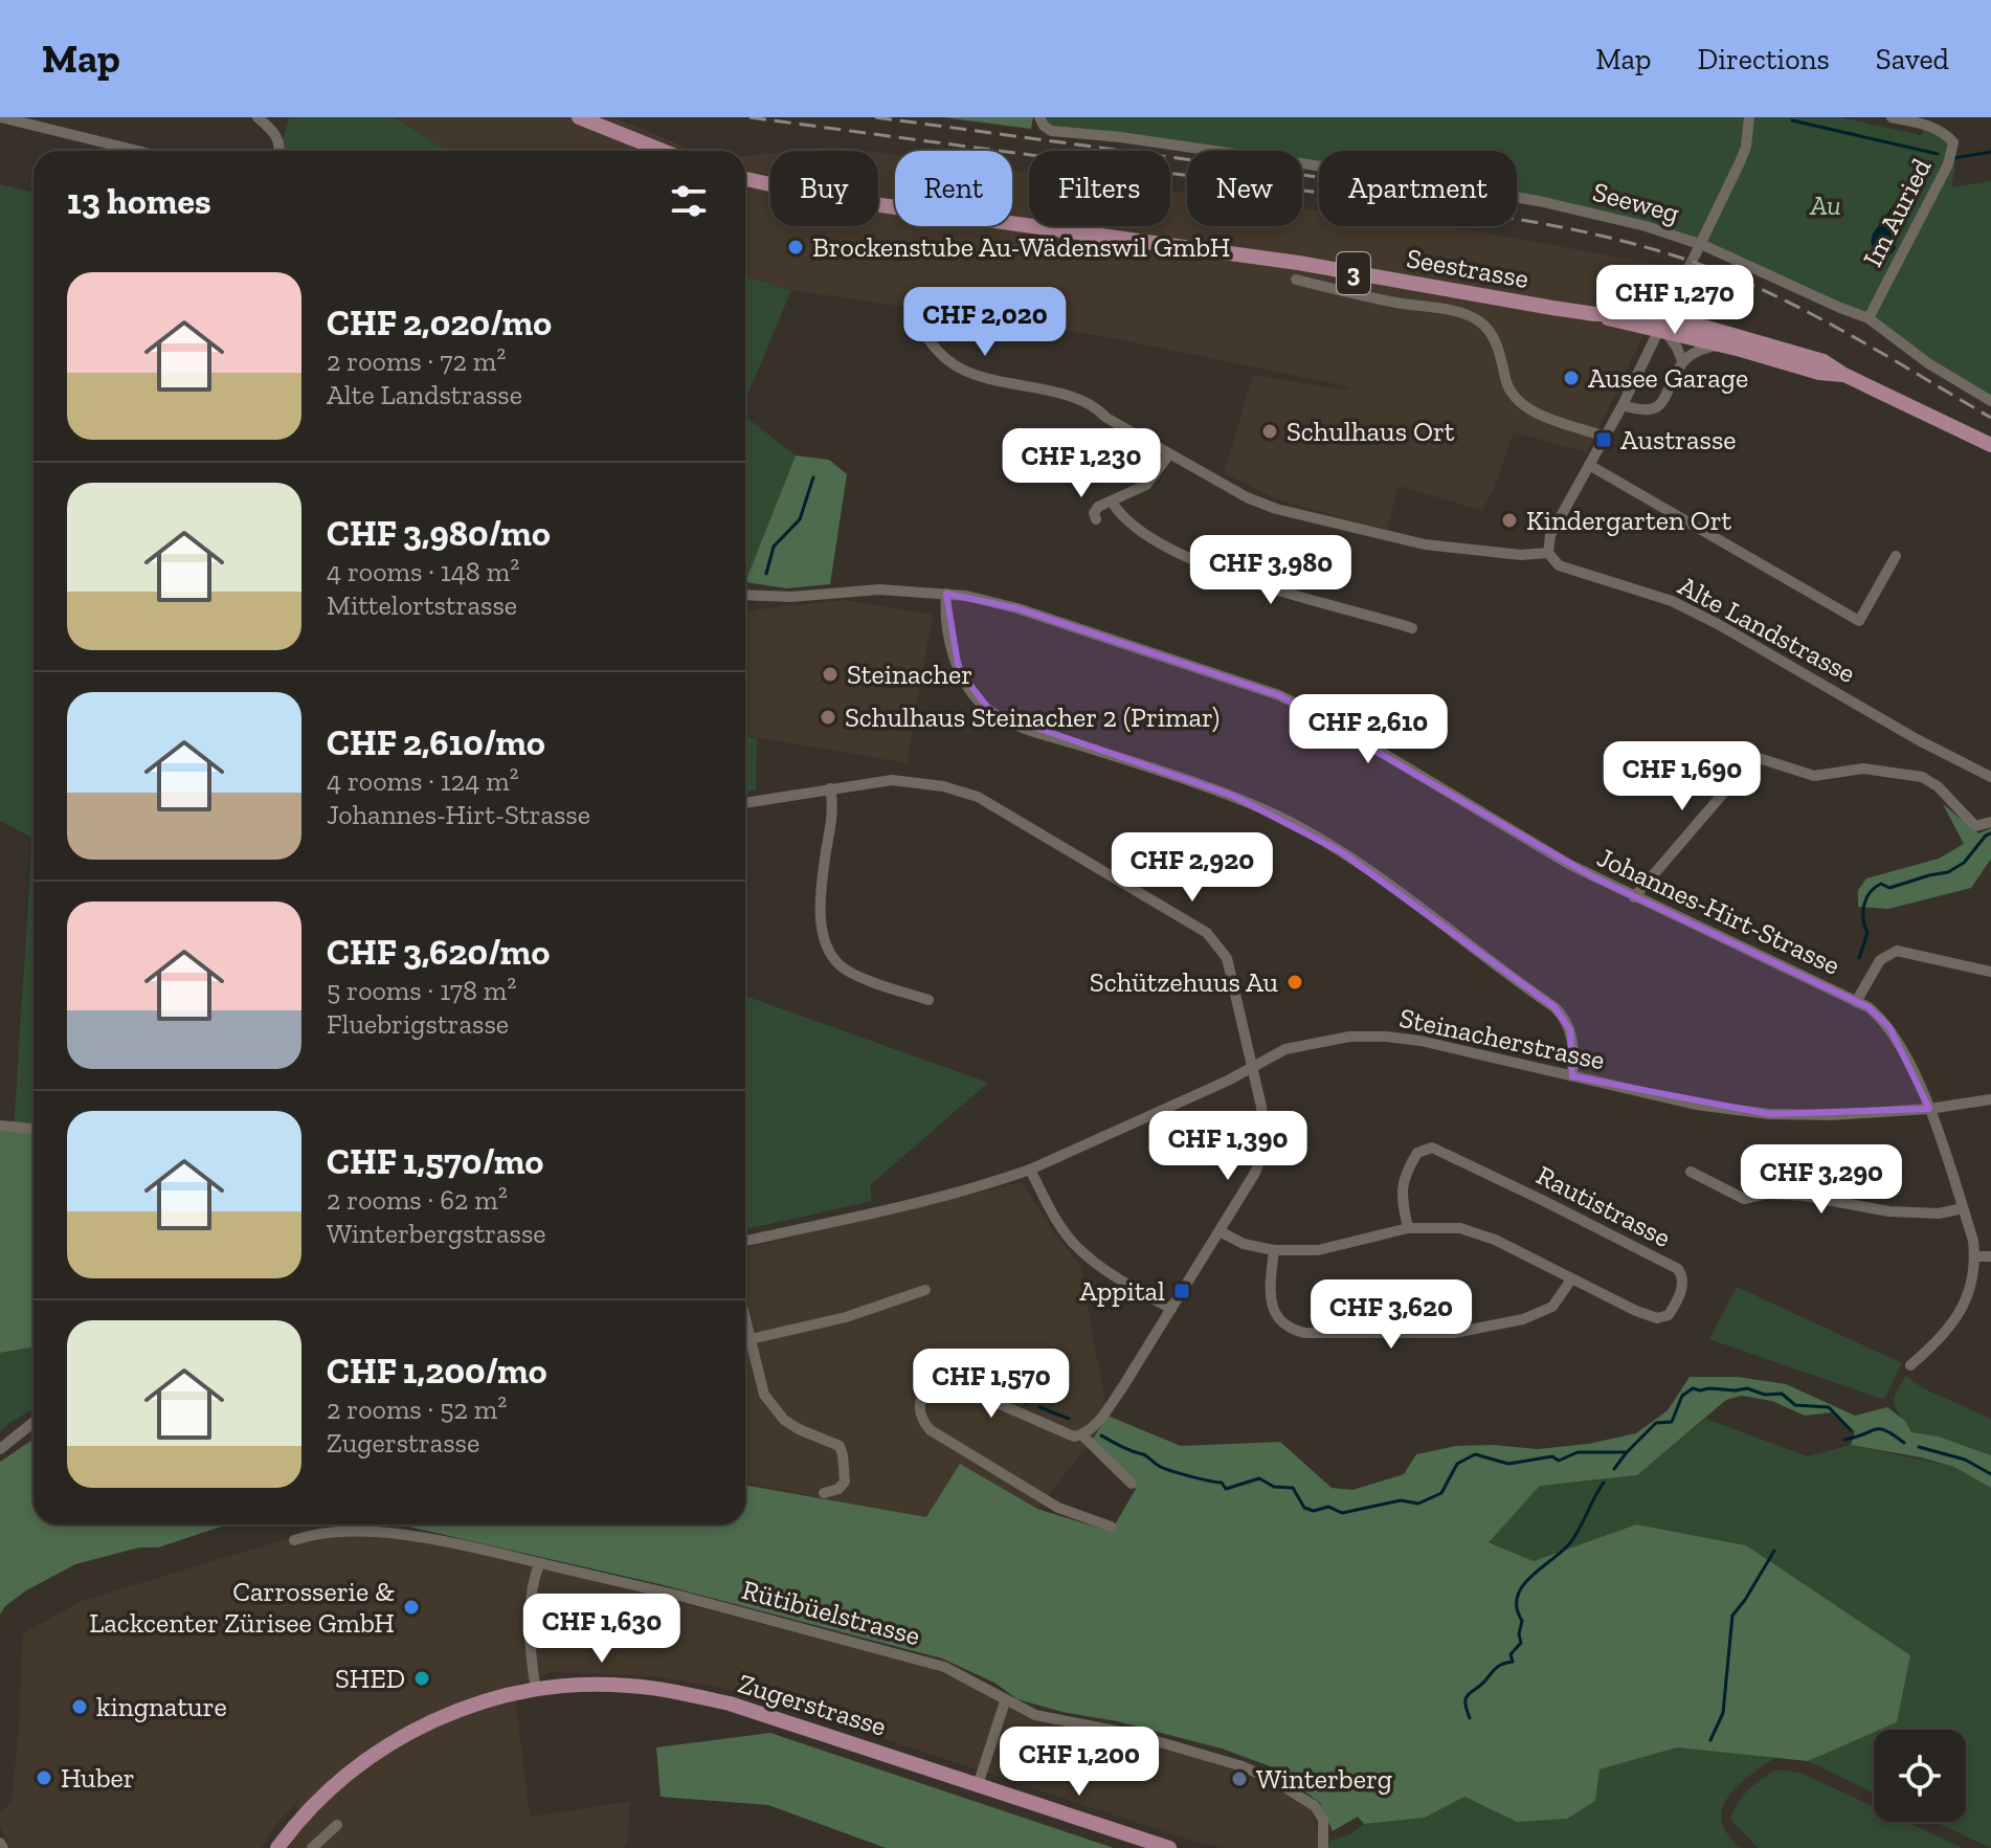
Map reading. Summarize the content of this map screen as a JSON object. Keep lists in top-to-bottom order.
{
  "streets": {
    "main road": ["Seestrasse", "3", "Zugerstrasse"],
    "street": [
      "Seeweg",
      "Im Auried",
      "Alte Landstrasse",
      "Johannes-Hirt-Strasse",
      "Steinacherstrasse",
      "Rautistrasse",
      "Rütibüelstrasse"
    ]
  },
  "crossings": [
    ["Seeweg", "Im Auried"],
    ["Johannes-Hirt-Strasse", "Steinacherstrasse"]
  ],
  "parks": ["Au"],
  "places": {
    "other": [
      "Brockenstube Au-Wädenswil GmbH",
      "Ausee Garage",
      "Schulhaus Ort",
      "Kindergarten Ort",
      "Steinacher",
      "Schulhaus Steinacher 2 (Primar)",
      "Schützehuus Au",
      "Carrosserie & Lackcenter Zürisee GmbH",
      "SHED",
      "kingnature",
      "Huber",
      "Winterberg"
    ],
    "transit": ["Austrasse", "Appital"]
  },
  "page": {
    "header": "Map",
    "nav": ["Map", "Directions", "Saved"],
    "chip": [
      "Buy",
      "Rent",
      "Filters",
      "New",
      "Apartment"
    ],
    "heading": "13 homes",
    "list": [
      {
        "name": "CHF 2,020/mo",
        "note": "2 rooms · 72 m² · Alte Landstrasse"
      },
      {
        "name": "CHF 3,980/mo",
        "note": "4 rooms · 148 m² · Mittelortstrasse"
      },
      {
        "name": "CHF 2,610/mo",
        "note": "4 rooms · 124 m² · Johannes-Hirt-Strasse"
      },
      {
        "name": "CHF 3,620/mo",
        "note": "5 rooms · 178 m² · Fluebrigstrasse"
      },
      {
        "name": "CHF 1,570/mo",
        "note": "2 rooms · 62 m² · Winterbergstrasse"
      },
      {
        "name": "CHF 1,200/mo",
        "note": "2 rooms · 52 m² · Zugerstrasse"
      }
    ],
    "price": [
      "CHF 1,270",
      "CHF 2,020",
      "CHF 1,230",
      "CHF 3,980",
      "CHF 2,610",
      "CHF 1,690",
      "CHF 2,920",
      "CHF 1,390",
      "CHF 3,290",
      "CHF 3,620",
      "CHF 1,570",
      "CHF 1,630",
      "CHF 1,200"
    ]
  }
}
